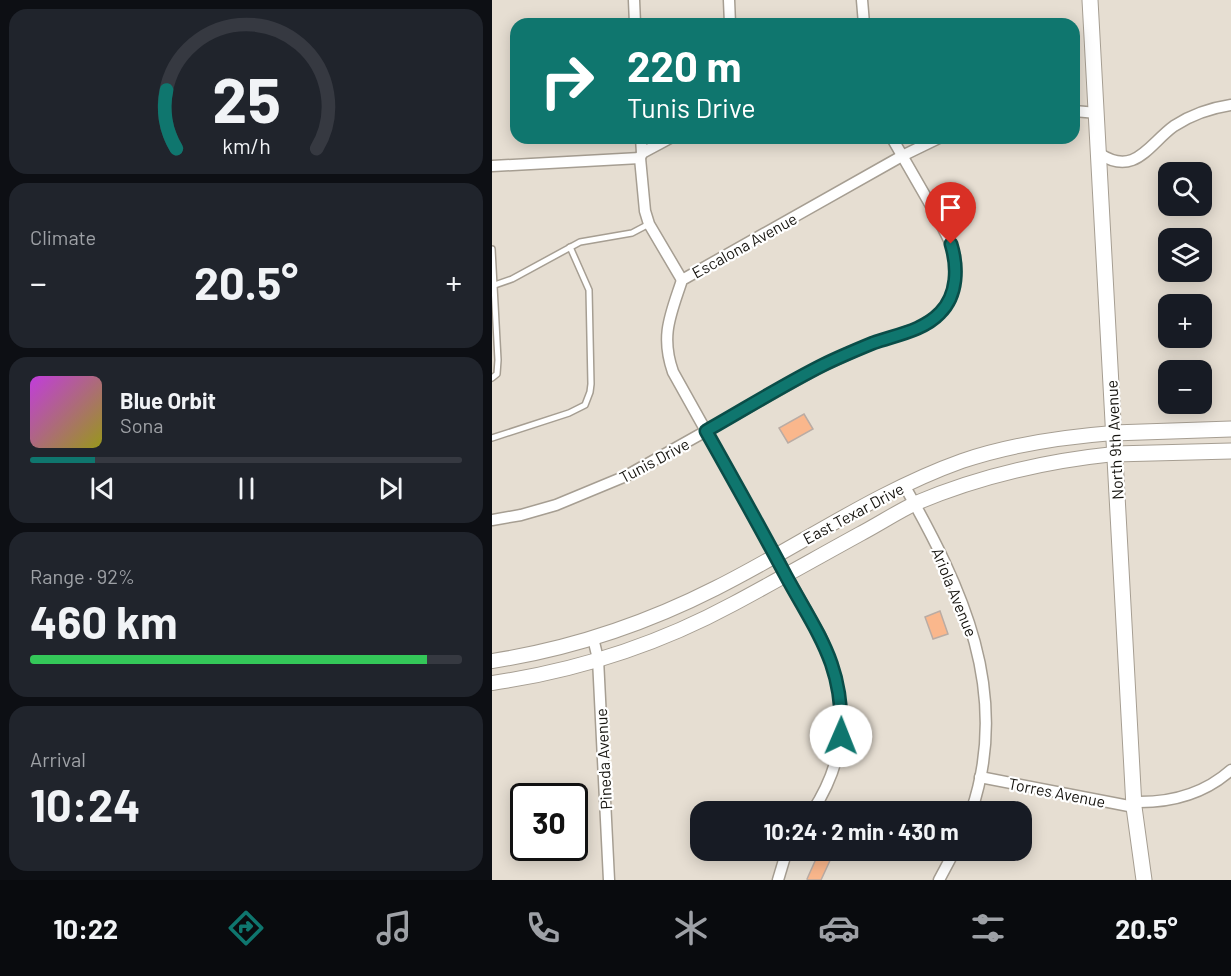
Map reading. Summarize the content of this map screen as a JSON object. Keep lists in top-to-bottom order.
{
  "streets": {
    "main road": ["North 9th Avenue", "East Texar Drive"],
    "street": [
      "Escalona Avenue",
      "Tunis Drive",
      "Ariola Avenue",
      "Pineda Avenue",
      "Torres Avenue"
    ]
  },
  "crossings": [
    ["Escalona Avenue", "Tunis Drive"],
    ["Escalona Avenue", "East Texar Drive"],
    ["North 9th Avenue", "East Texar Drive"],
    ["North 9th Avenue", "Torres Avenue"],
    ["East Texar Drive", "Ariola Avenue"],
    ["East Texar Drive", "Pineda Avenue"],
    ["Ariola Avenue", "Torres Avenue"]
  ],
  "page": {
    "turn": ["220 m", "Tunis Drive"],
    "map_buttons": ["+", "−"],
    "tile": [
      "Climate",
      ["Range · 92%", "460 km"],
      ["Arrival", "10:24"]
    ],
    "heat": ["−", "20.5°", "+"],
    "song": ["Blue Orbit", "Sona"],
    "limit": "30",
    "trip": "10:24 · 2 min · 430 m",
    "tabs": ["10:22", "20.5°"],
    "gauge": ["25", "km/h"]
  }
}
